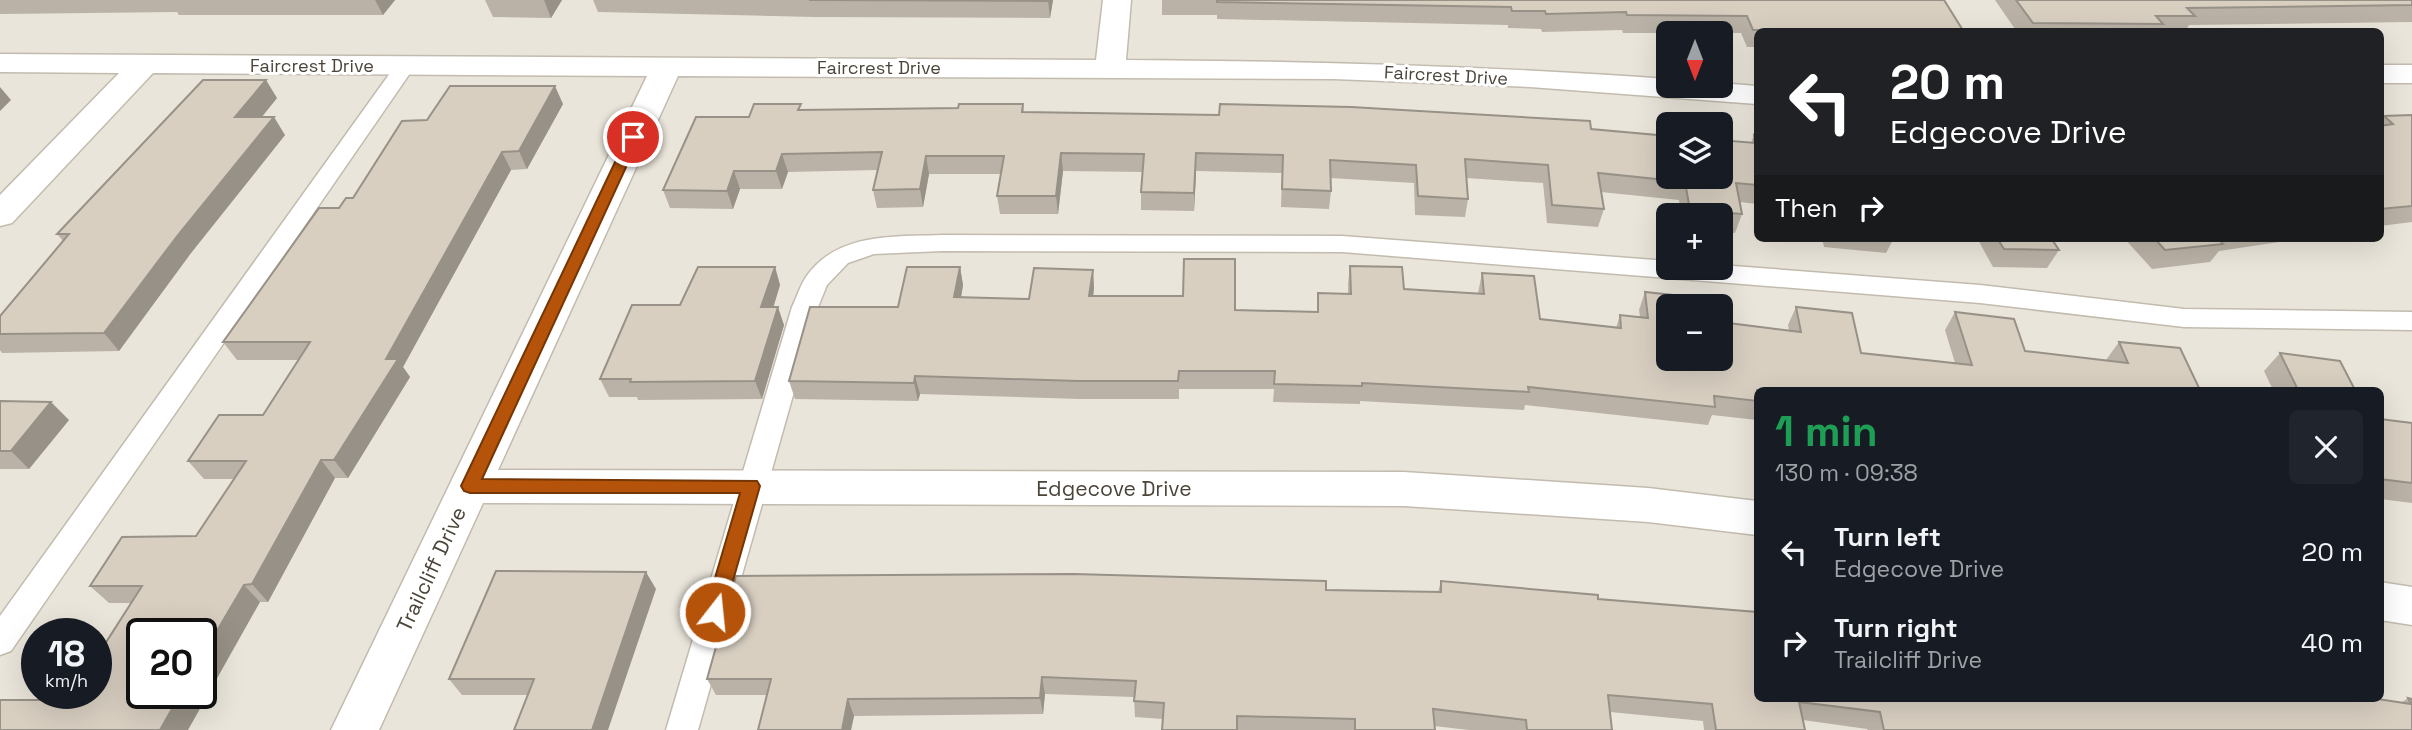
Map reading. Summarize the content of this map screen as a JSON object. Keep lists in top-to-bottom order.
{
  "streets": {
    "street": ["Faircrest Drive", "Edgecove Drive", "Trailcliff Drive"]
  },
  "crossings": [
    ["Faircrest Drive", "Trailcliff Drive"],
    ["Edgecove Drive", "Trailcliff Drive"]
  ],
  "north": "bottom",
  "page": {
    "map_buttons": ["+", "−"],
    "turn": ["20 m", "Edgecove Drive"],
    "then": "Then",
    "heading": ["1 min", "130 m · 09:38"],
    "list": [
      {
        "name": "Turn left",
        "note": "Edgecove Drive",
        "value": "20 m"
      },
      {
        "name": "Turn right",
        "note": "Trailcliff Drive",
        "value": "40 m"
      }
    ],
    "speed": "18 km/h",
    "limit": "20"
  }
}
